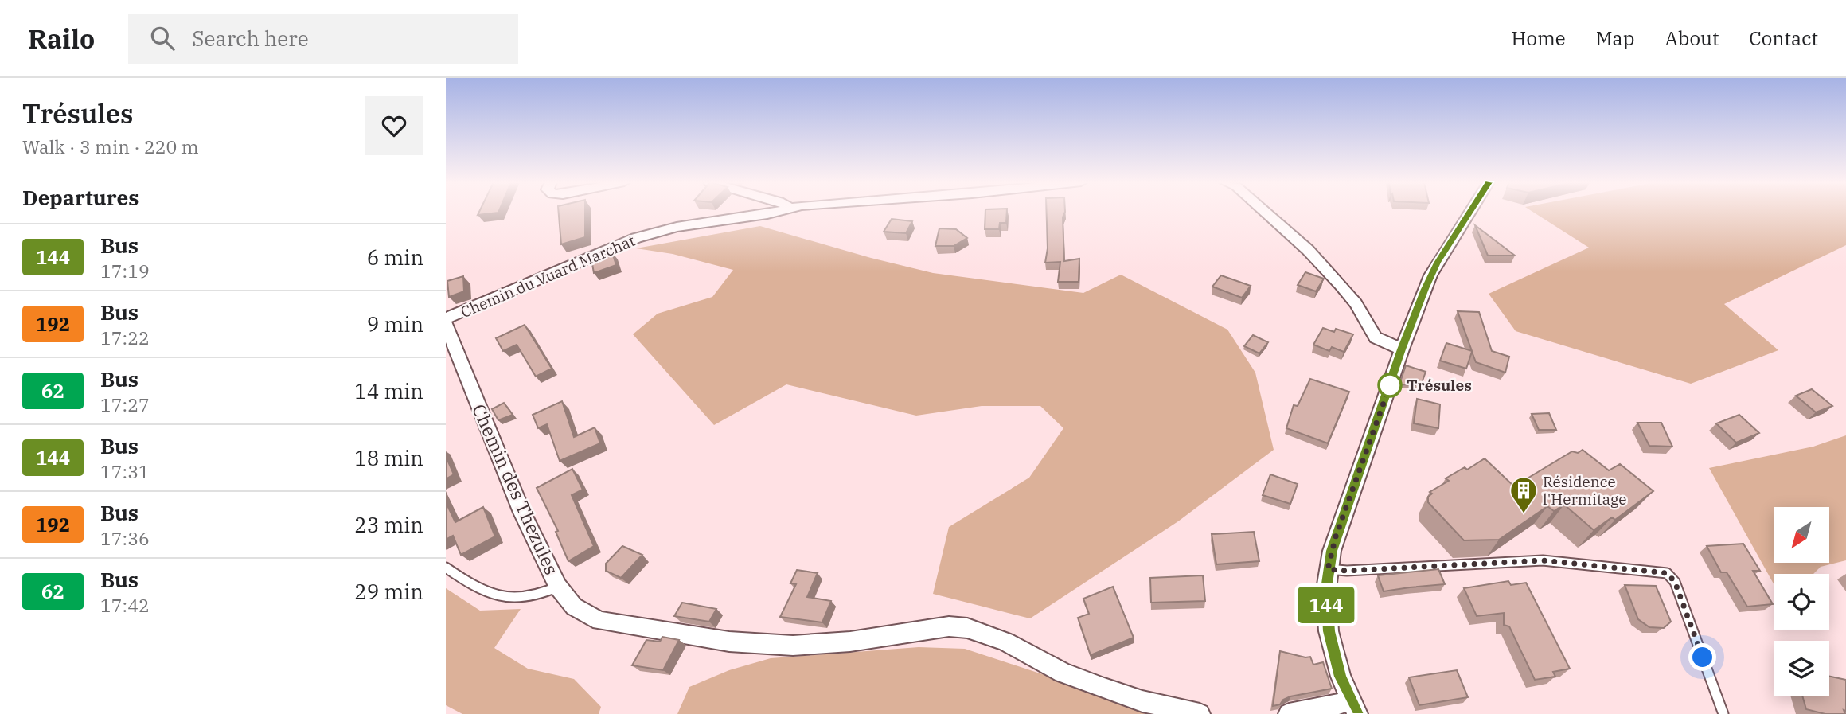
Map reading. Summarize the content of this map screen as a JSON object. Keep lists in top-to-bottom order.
{
  "streets": {
    "street": ["Chemin du Vuard Marchat", "Chemin des Thezules"]
  },
  "places": {
    "other": ["Trésules"],
    "building": ["Résidence l'Hermitage"]
  },
  "lines": ["bus line 144"],
  "north": "bottom left",
  "page": {
    "header": "Railo",
    "search": "Search here",
    "nav": [
      "Home",
      "Map",
      "About",
      "Contact"
    ],
    "heading": [
      ["Trésules", "Walk · 3 min · 220 m"],
      "Departures"
    ],
    "on_map": "144",
    "list": [
      {
        "mark": "144",
        "name": "Bus",
        "note": "17:19",
        "value": "6 min"
      },
      {
        "mark": "192",
        "name": "Bus",
        "note": "17:22",
        "value": "9 min"
      },
      {
        "mark": "62",
        "name": "Bus",
        "note": "17:27",
        "value": "14 min"
      },
      {
        "mark": "144",
        "name": "Bus",
        "note": "17:31",
        "value": "18 min"
      },
      {
        "mark": "192",
        "name": "Bus",
        "note": "17:36",
        "value": "23 min"
      },
      {
        "mark": "62",
        "name": "Bus",
        "note": "17:42",
        "value": "29 min"
      }
    ]
  }
}
